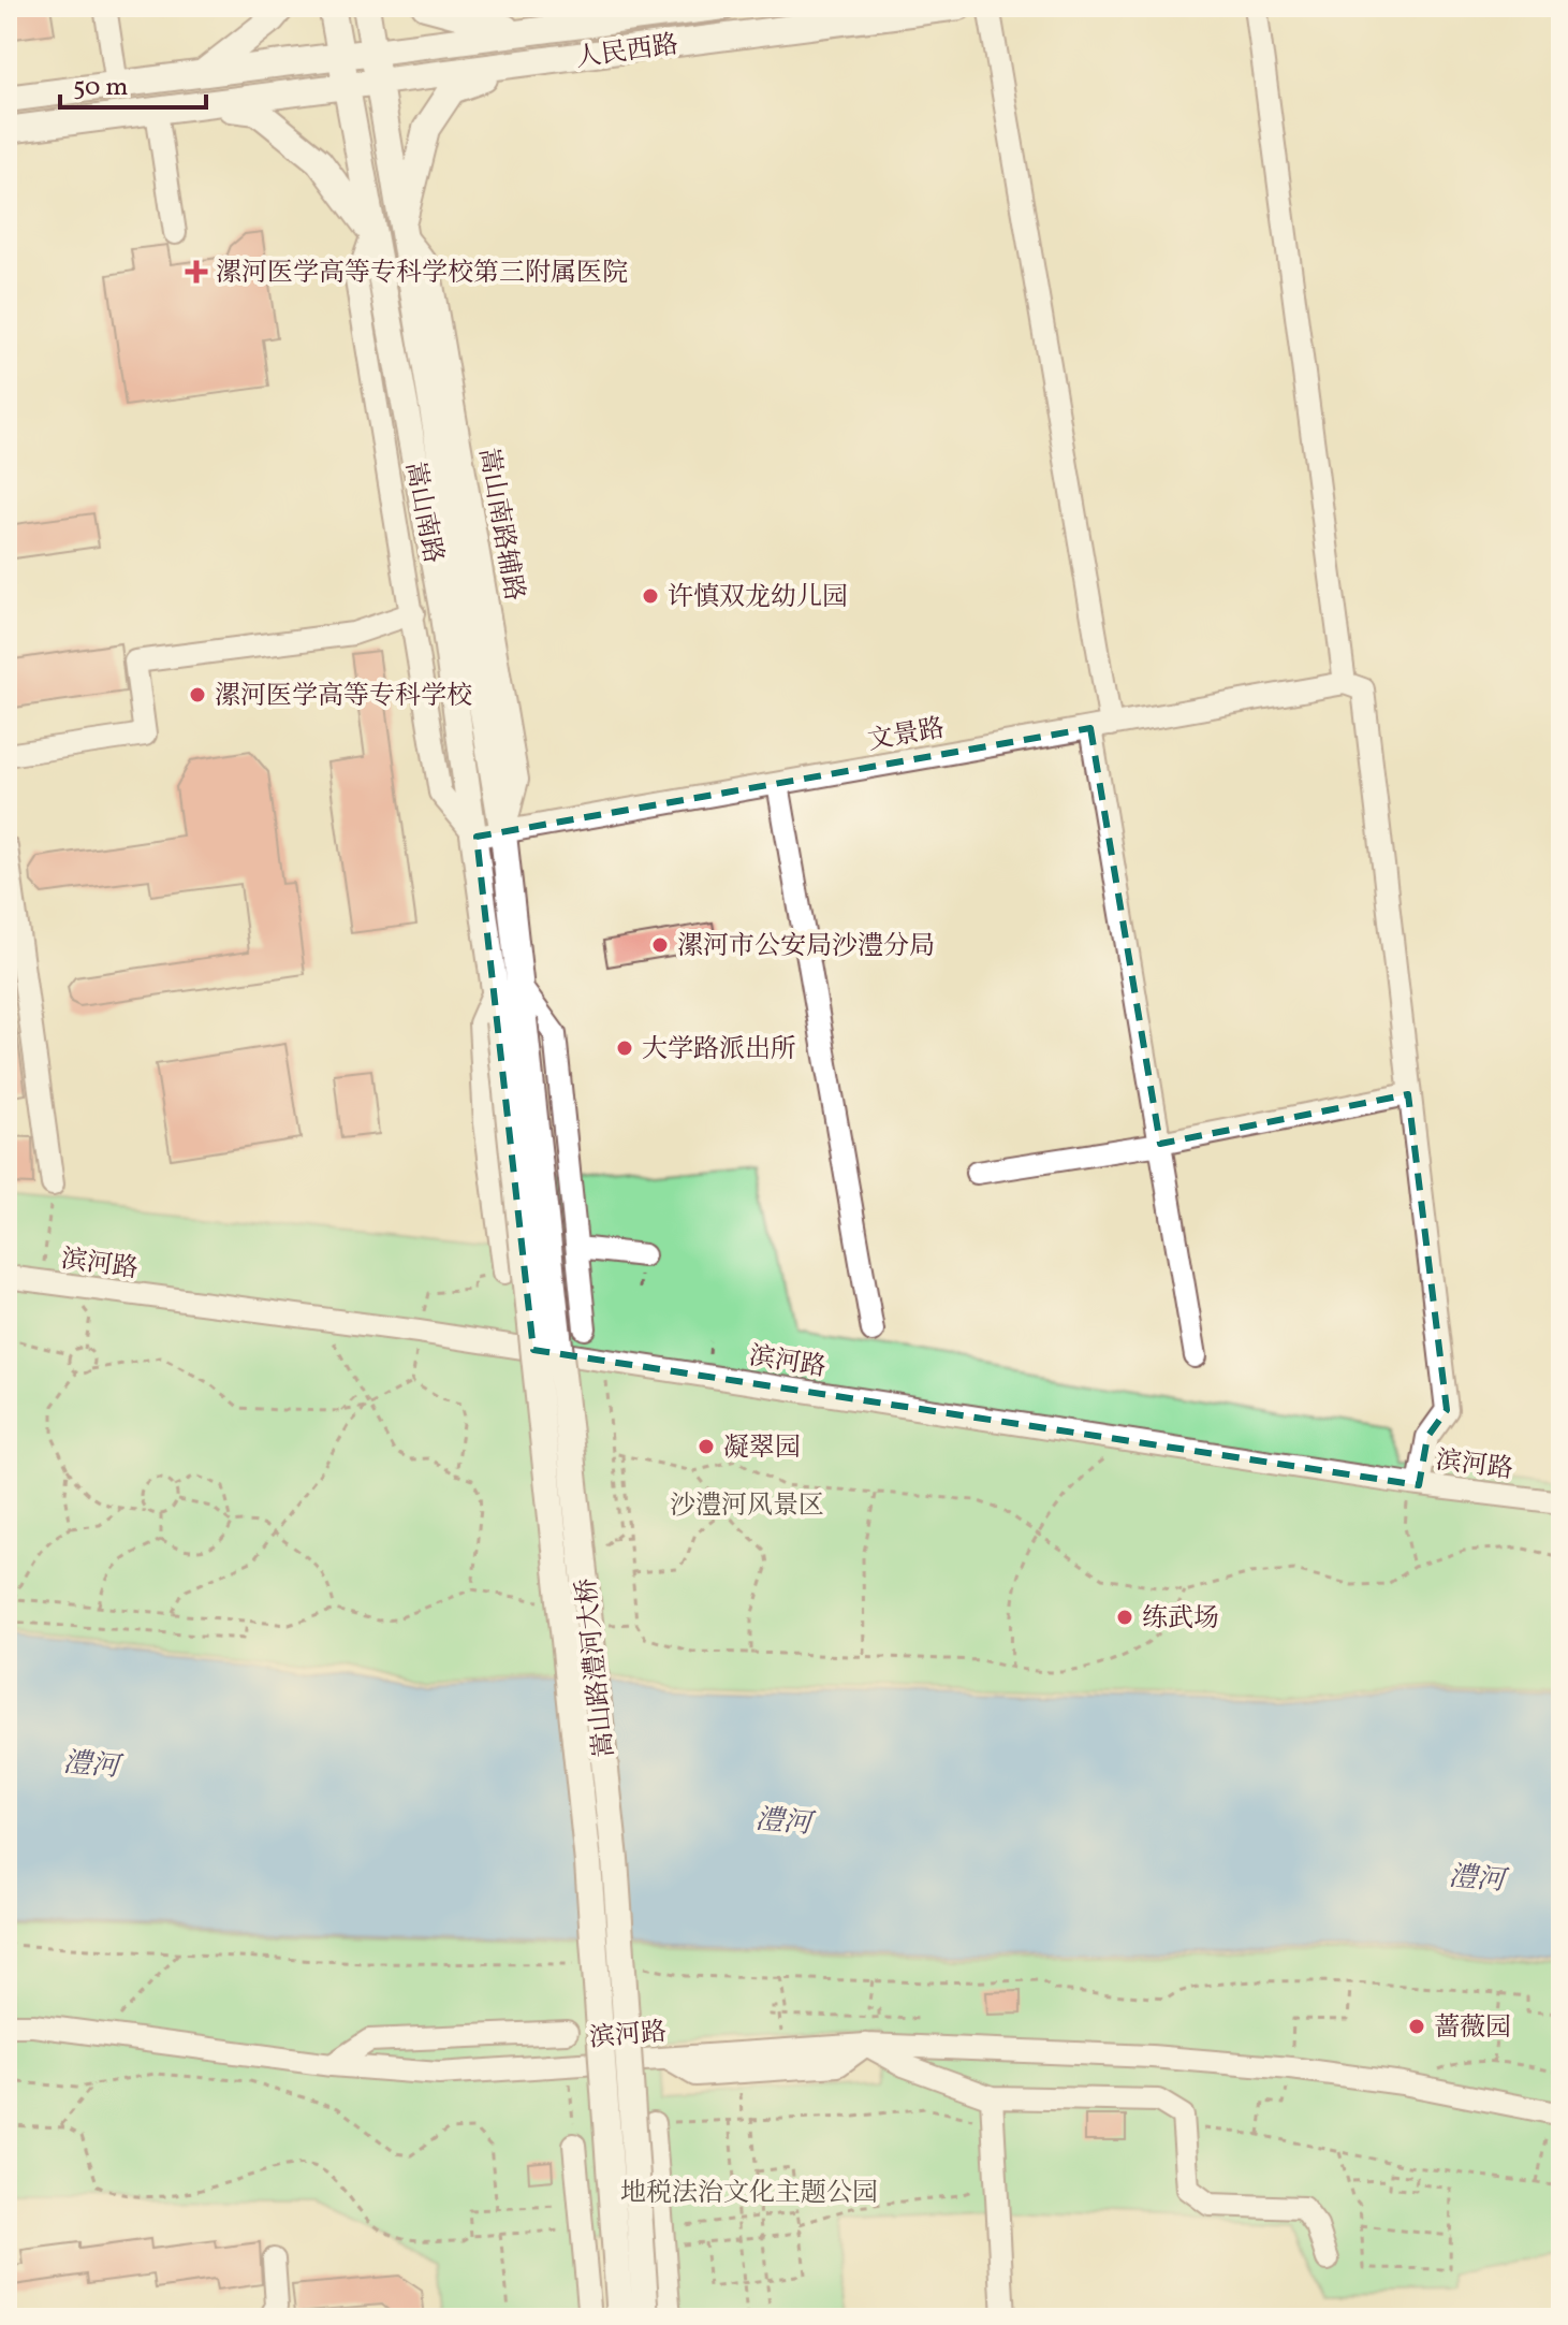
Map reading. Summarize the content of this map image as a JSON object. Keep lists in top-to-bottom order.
{
  "streets": {
    "main road": ["人民西路", "嵩山南路", "嵩山路澧河大桥"],
    "street": ["文景路", "滨河路"]
  },
  "crossings": [
    ["人民西路", "嵩山南路"],
    ["嵩山南路", "文景路"],
    ["嵩山南路", "嵩山路澧河大桥"]
  ],
  "water": ["澧河"],
  "parks": ["沙澧河风景区", "地税法治文化主题公园"],
  "places": {
    "health": ["漯河医学高等专科学校第三附属医院"],
    "other": [
      "许慎双龙幼儿园",
      "漯河医学高等专科学校",
      "漯河市公安局沙澧分局",
      "大学路派出所",
      "凝翠园",
      "练武场",
      "蔷薇园"
    ]
  },
  "scale_bar": "50 m"
}
